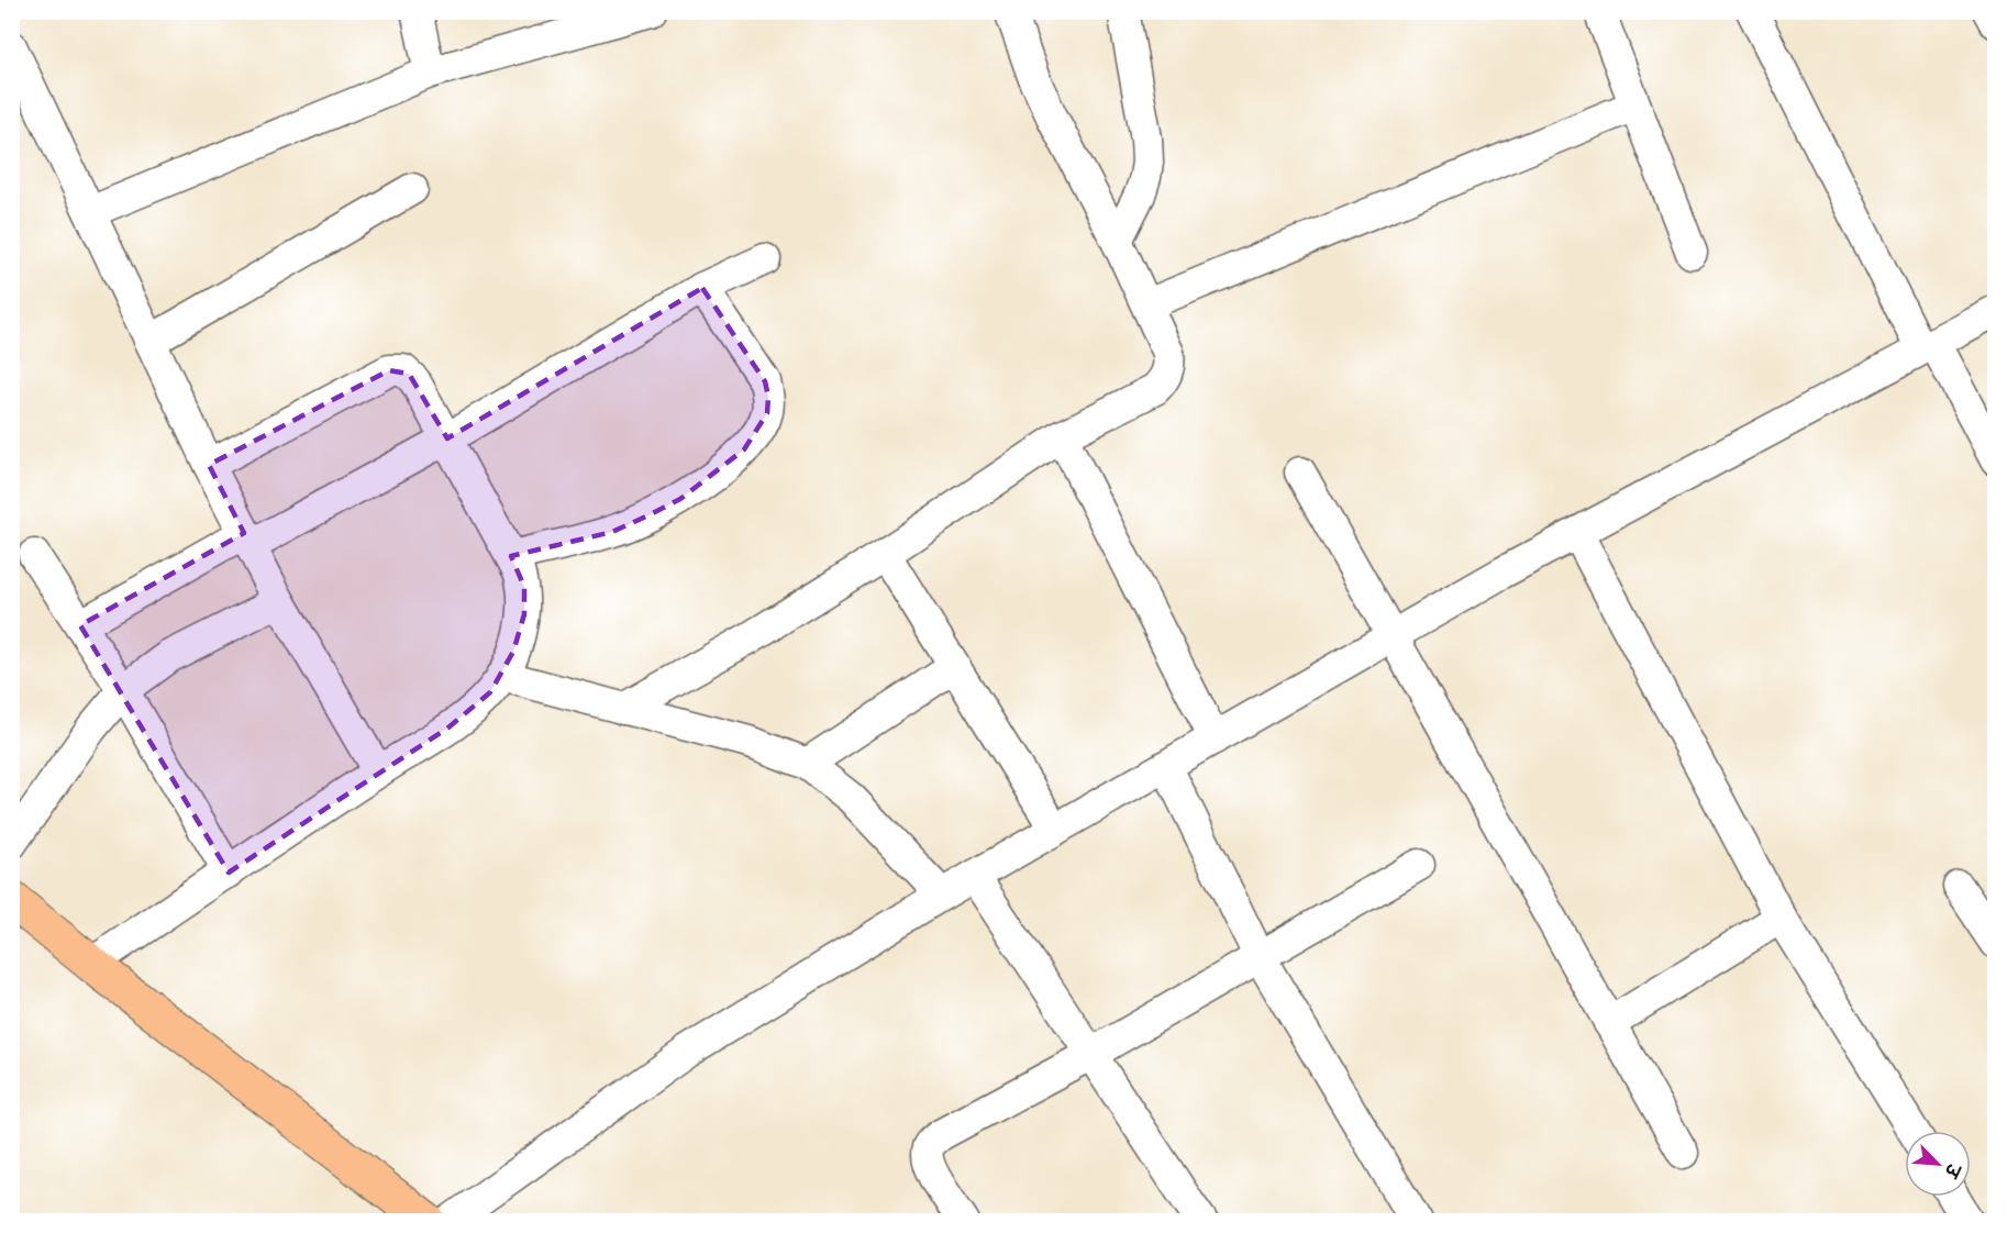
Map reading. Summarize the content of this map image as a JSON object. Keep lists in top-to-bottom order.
{
  "north": "bottom right"
}
